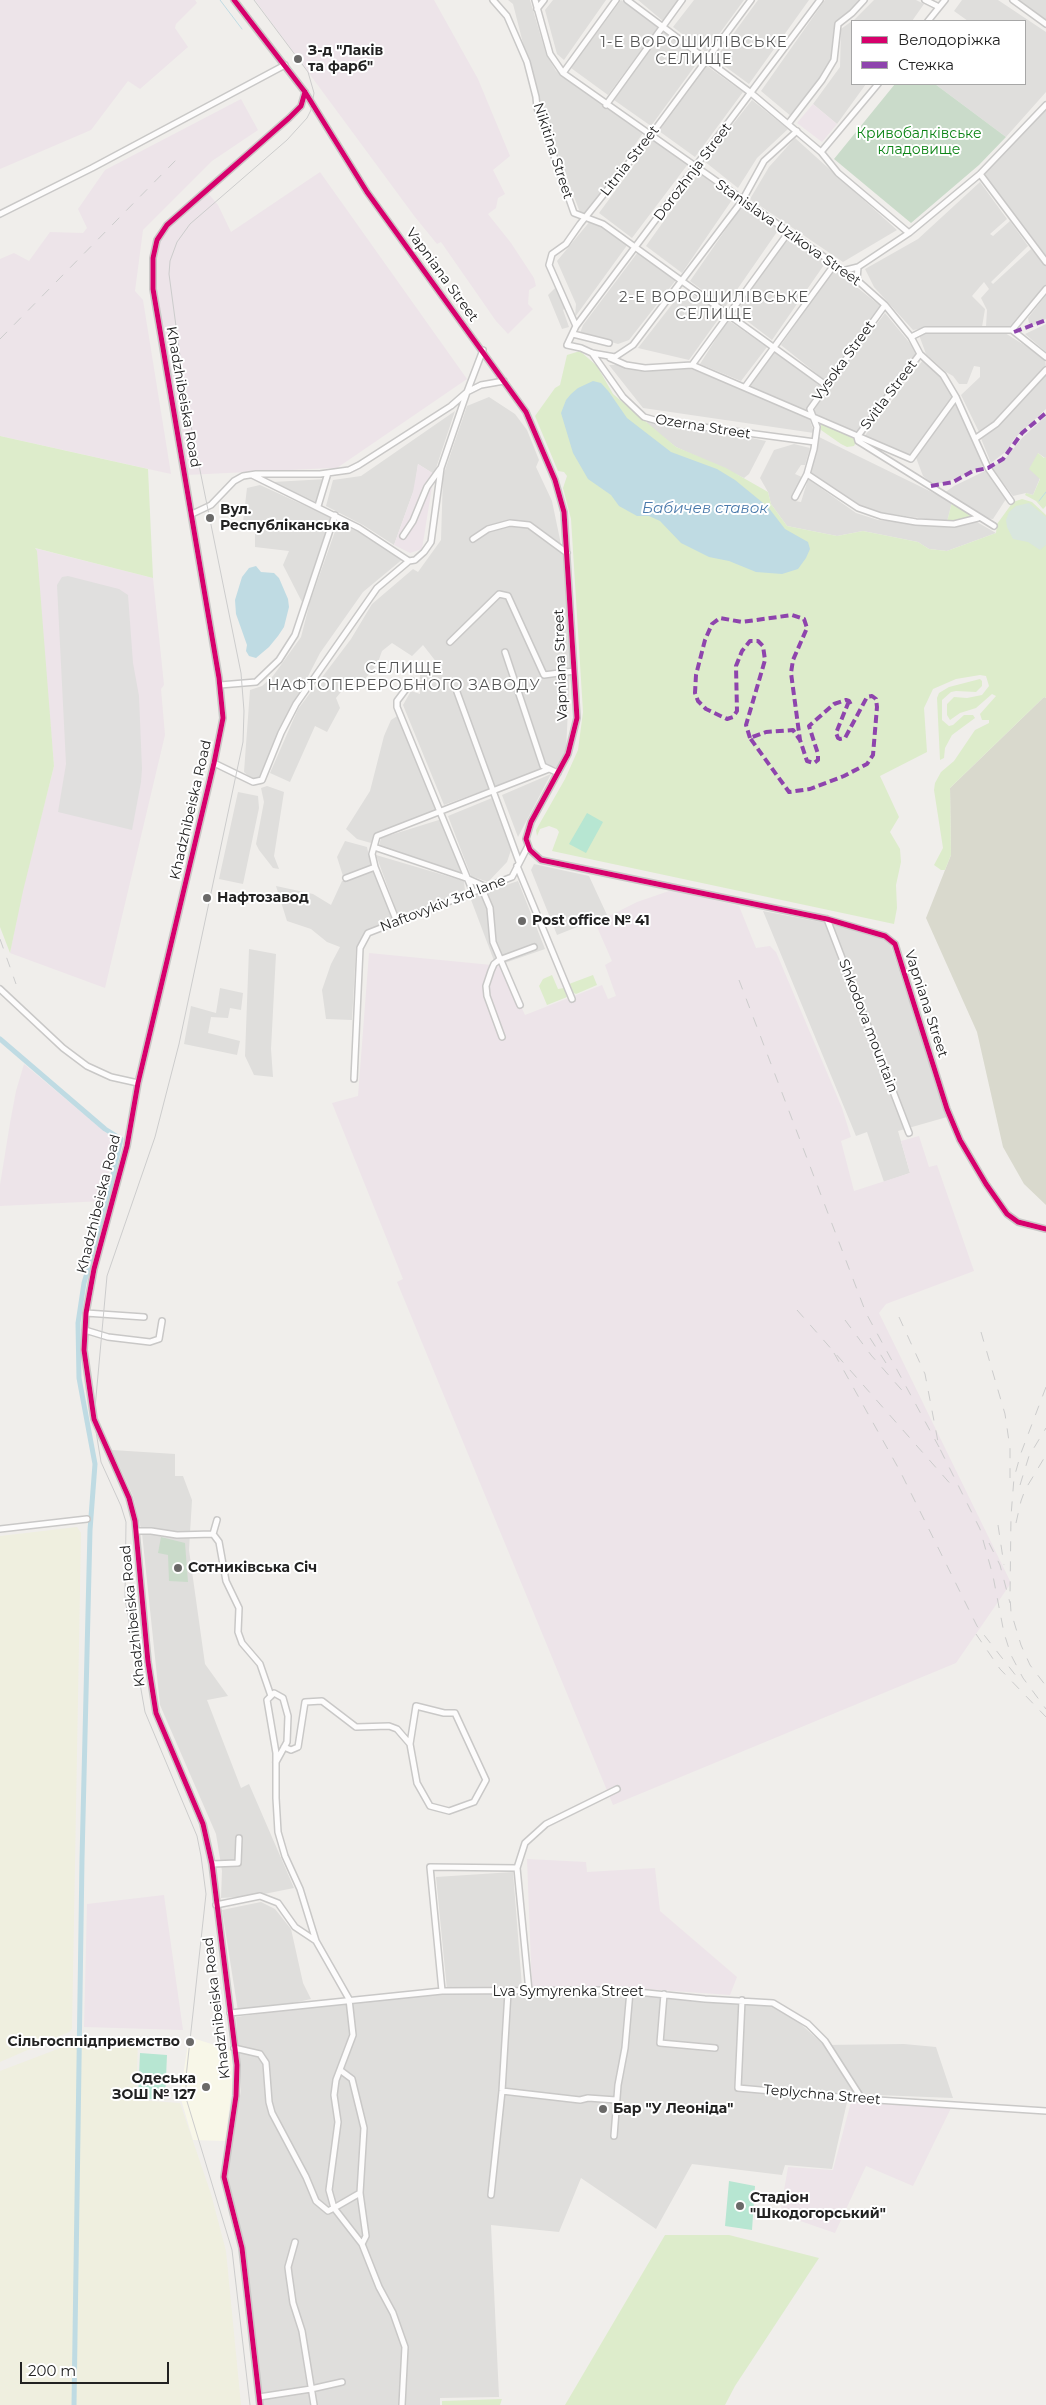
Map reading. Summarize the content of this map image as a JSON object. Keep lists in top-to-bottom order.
{
  "streets": {
    "street": [
      "Nikitina Street",
      "Litnia Street",
      "Dorozhnja Street",
      "Stanislava Uzikova Street",
      "Vapniana Street",
      "Vysoka Street",
      "Svitla Street",
      "Khadzhibeiska Road",
      "Ozerna Street",
      "Naftovykiv 3rd lane",
      "Shkodova mountain",
      "Lva Symyrenka Street",
      "Teplychna Street"
    ]
  },
  "crossings": [
    ["Nikitina Street", "Litnia Street"],
    ["Nikitina Street", "Dorozhnja Street"],
    ["Nikitina Street", "Vysoka Street"],
    ["Litnia Street", "Dorozhnja Street"],
    ["Litnia Street", "Stanislava Uzikova Street"],
    ["Dorozhnja Street", "Stanislava Uzikova Street"],
    ["Dorozhnja Street", "Ozerna Street"],
    ["Stanislava Uzikova Street", "Vysoka Street"],
    ["Stanislava Uzikova Street", "Svitla Street"],
    ["Vapniana Street", "Khadzhibeiska Road"],
    ["Vapniana Street", "Naftovykiv 3rd lane"],
    ["Vapniana Street", "Shkodova mountain"],
    ["Khadzhibeiska Road", "Lva Symyrenka Street"],
    ["Lva Symyrenka Street", "Teplychna Street"]
  ],
  "districts": ["1-Е ВОРОШИЛІВСЬКЕ СЕЛИЩЕ", "2-Е ВОРОШИЛІВСЬКЕ СЕЛИЩЕ", "СЕЛИЩЕ НАФТОПЕРЕРОБНОГО ЗАВОДУ"],
  "water": ["Бабичев ставок"],
  "parks": ["Кривобалківське кладовище"],
  "places": [
    "З-д \"Лаків та фарб\"",
    "Вул. Республіканська",
    "Нафтозавод",
    "Post office № 41",
    "Сотниківська Січ",
    "Сільгосппідприємство",
    "Одеська ЗОШ № 127",
    "Бар \"У Леоніда\"",
    "Стадіон \"Шкодогорський\""
  ],
  "legend": ["Велодоріжка", "Стежка"],
  "scale_bar": "200 m"
}
